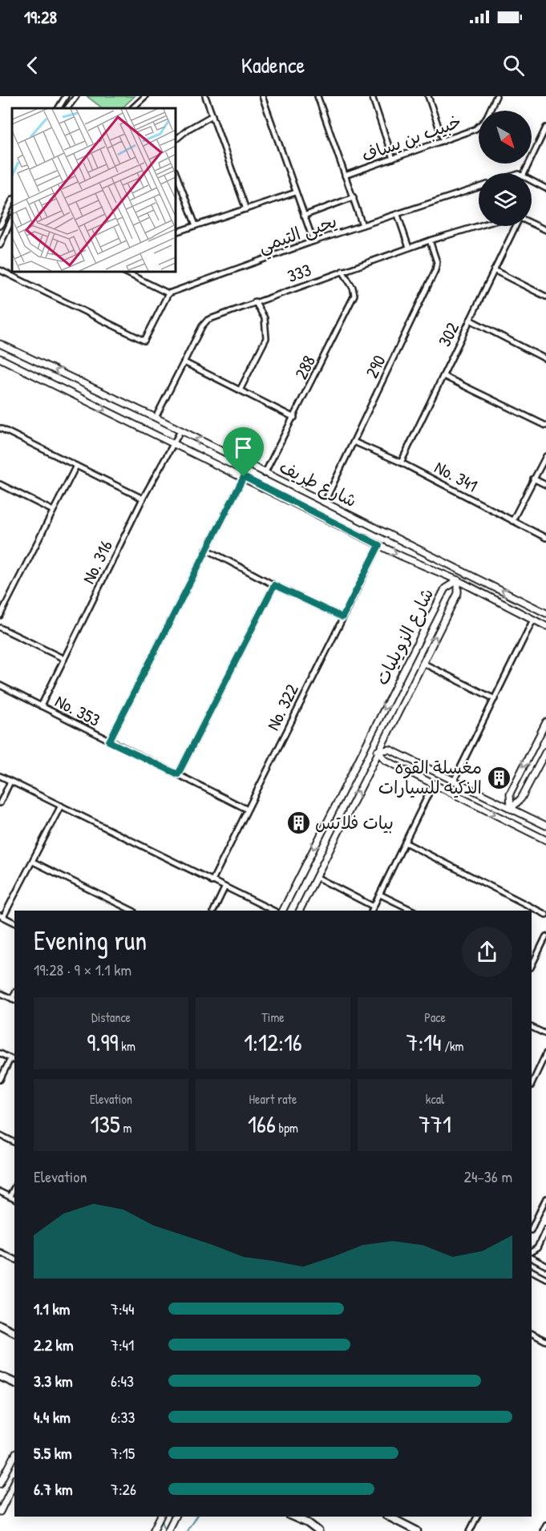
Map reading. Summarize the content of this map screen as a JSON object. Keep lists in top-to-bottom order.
{
  "streets": {
    "street": [
      "خبيب بن يساف",
      "يحيى التيمي",
      "333",
      "302",
      "290",
      "288",
      "No. 341",
      "شارع طريف",
      "No. 316",
      "شارع الزويليات",
      "No. 322",
      "No. 353"
    ]
  },
  "crossings": [
    ["333", "290"],
    ["333", "288"],
    ["333", "شارع طريف"],
    ["302", "No. 341"],
    ["290", "No. 341"],
    ["290", "شارع طريف"],
    ["288", "شارع طريف"],
    ["شارع طريف", "No. 316"],
    ["شارع طريف", "شارع الزويليات"],
    ["شارع طريف", "No. 322"],
    ["No. 316", "No. 353"],
    ["No. 322", "No. 353"]
  ],
  "places": {
    "building": ["مغسلة القوه الذكيه للسيارات", "بيات فلاتس"]
  },
  "north": "bottom right",
  "page": {
    "status": "19:28",
    "header": "Kadence",
    "heading": ["Evening run", "19:28 · 9 × 1.1 km"],
    "stats": [
      ["Distance", "9.99 km"],
      ["Time", "1:12:16"],
      ["Pace", "7:14 /km"],
      ["Elevation", "135 m"],
      ["Heart rate", "166 bpm"],
      ["kcal", "771"]
    ],
    "chart": ["Elevation", "24–36 m"],
    "list": [
      {
        "name": "1.1 km",
        "note": "7:44"
      },
      {
        "name": "2.2 km",
        "note": "7:41"
      },
      {
        "name": "3.3 km",
        "note": "6:43"
      },
      {
        "name": "4.4 km",
        "note": "6:33"
      },
      {
        "name": "5.5 km",
        "note": "7:15"
      },
      {
        "name": "6.7 km",
        "note": "7:26"
      }
    ]
  }
}
